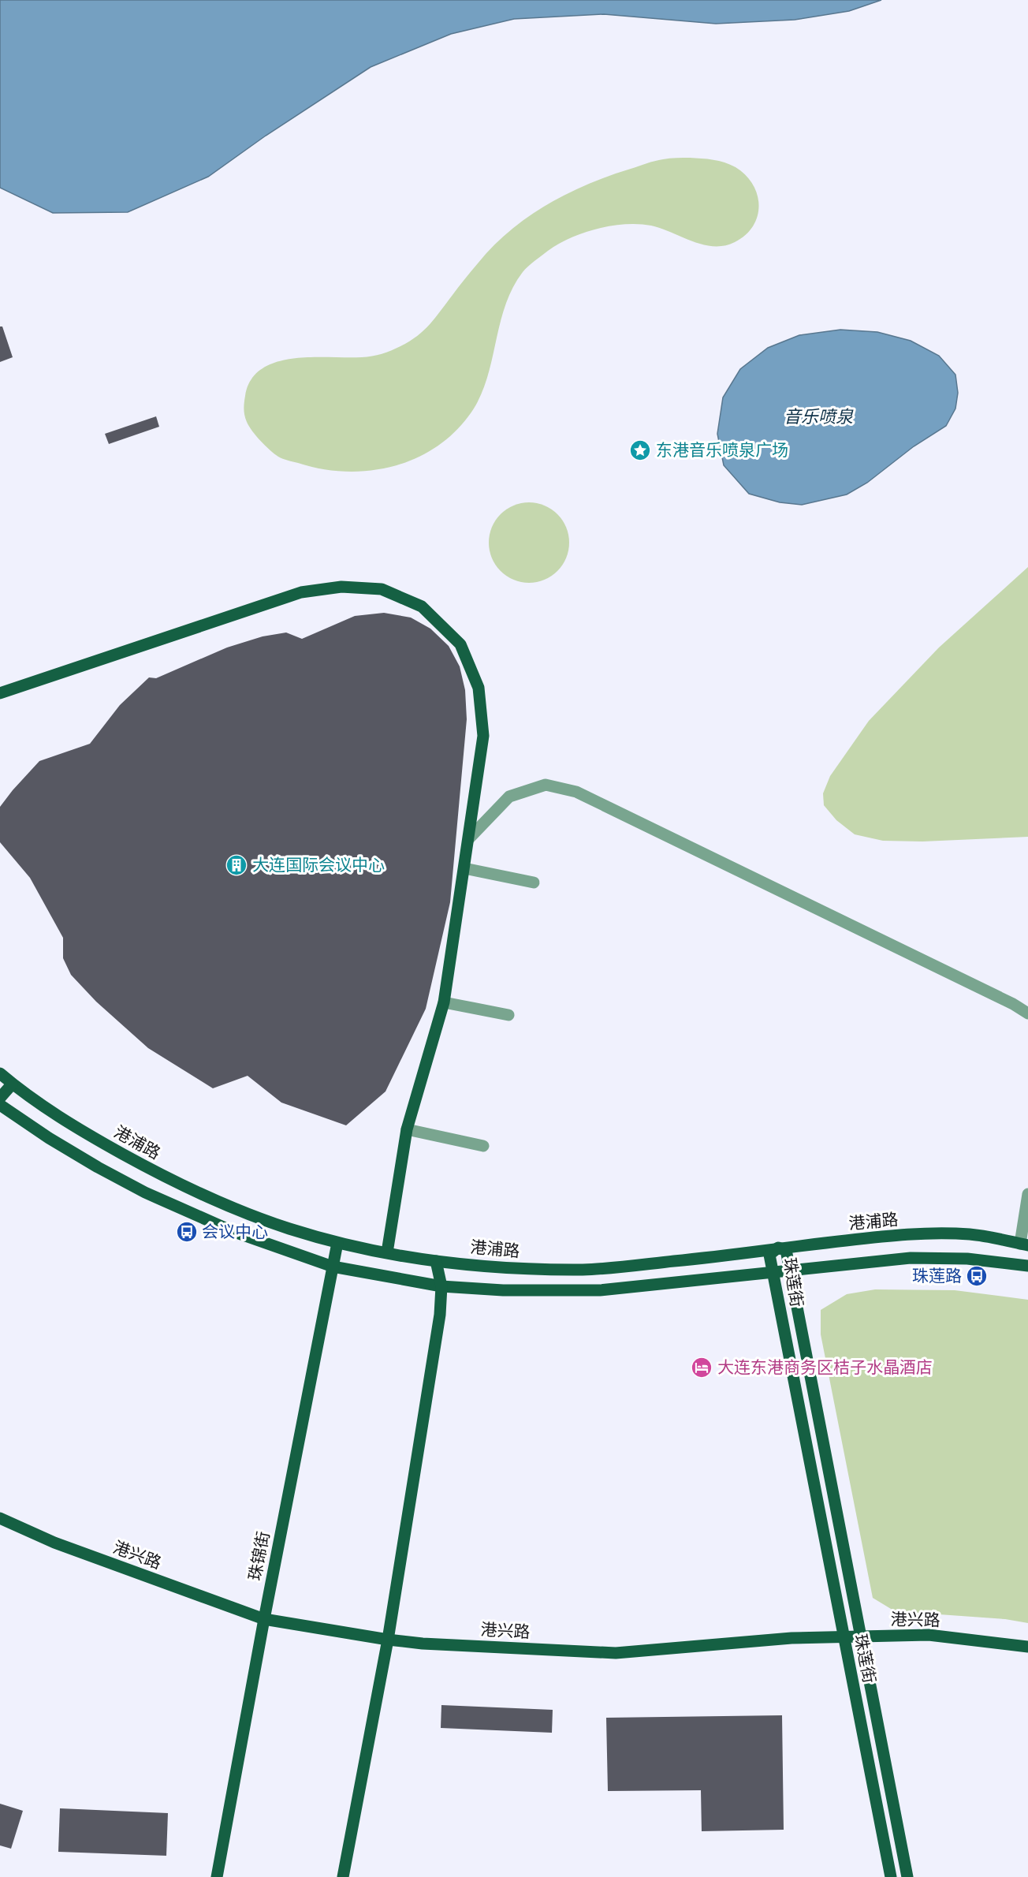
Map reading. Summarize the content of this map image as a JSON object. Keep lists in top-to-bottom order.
{
  "streets": {
    "main road": [
      "港浦路",
      "珠莲街",
      "港兴路",
      "珠锦街"
    ]
  },
  "crossings": [
    ["港浦路", "珠莲街"],
    ["港浦路", "珠锦街"],
    ["珠莲街", "港兴路"],
    ["港兴路", "珠锦街"]
  ],
  "water": ["音乐喷泉"],
  "places": {
    "place": ["东港音乐喷泉广场"],
    "building": ["大连国际会议中心"],
    "bus stop": ["会议中心", "珠莲路"],
    "hotel": ["大连东港商务区桔子水晶酒店"]
  }
}
